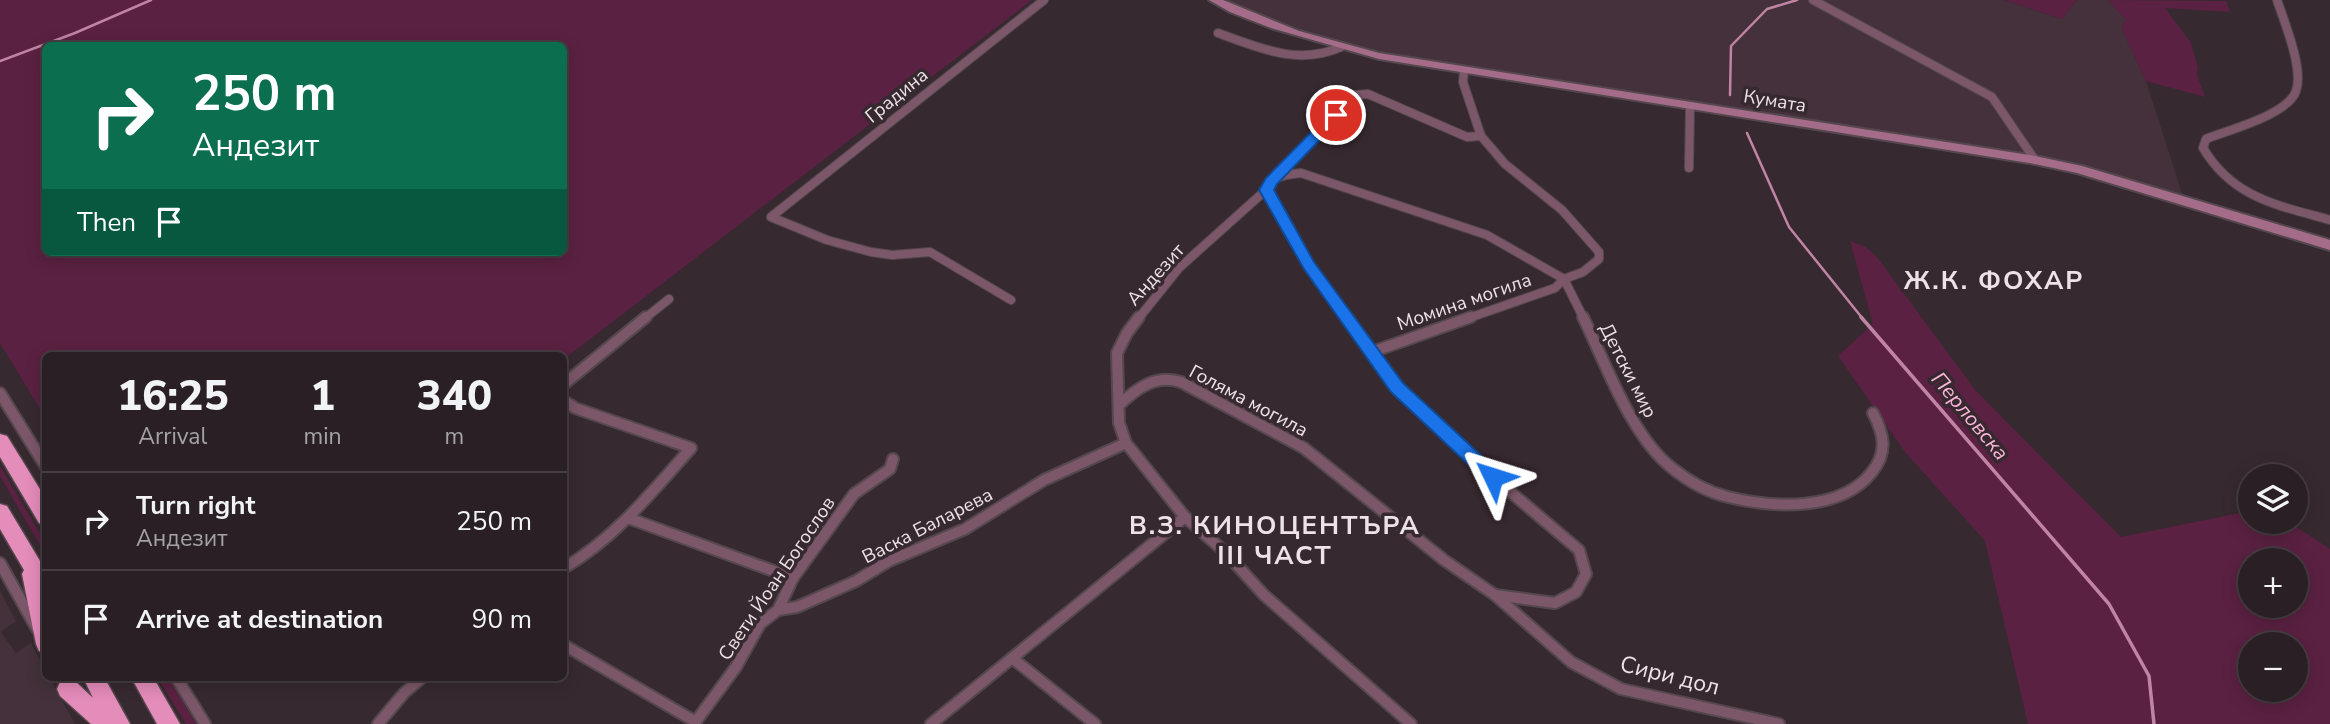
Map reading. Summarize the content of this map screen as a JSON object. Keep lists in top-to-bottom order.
{
  "streets": {
    "main road": ["Кумата"],
    "street": [
      "Градина",
      "Андезит",
      "Момина могила",
      "Детски мир",
      "Голяма могила",
      "Васка Баларева",
      "Свети Йоан Богослов",
      "Сири дол"
    ]
  },
  "crossings": [
    ["Андезит", "Голяма могила"],
    ["Момина могила", "Детски мир"],
    ["Момина могила", "Голяма могила"],
    ["Голяма могила", "Сири дол"],
    ["Васка Баларева", "Свети Йоан Богослов"]
  ],
  "districts": ["Ж.К. ФОХАР", "В.З. КИНОЦЕНТЪРА ІІІ ЧАСТ"],
  "water": ["Перловска"],
  "page": {
    "turn": ["250 m", "Андезит"],
    "then": "Then",
    "eta": [
      "16:25",
      "Arrival",
      "1",
      "min",
      "340",
      "m"
    ],
    "map_buttons": ["+", "−"],
    "list": [
      {
        "name": "Turn right",
        "note": "Андезит",
        "value": "250 m"
      },
      {
        "name": "Arrive at destination",
        "value": "90 m"
      }
    ]
  }
}
